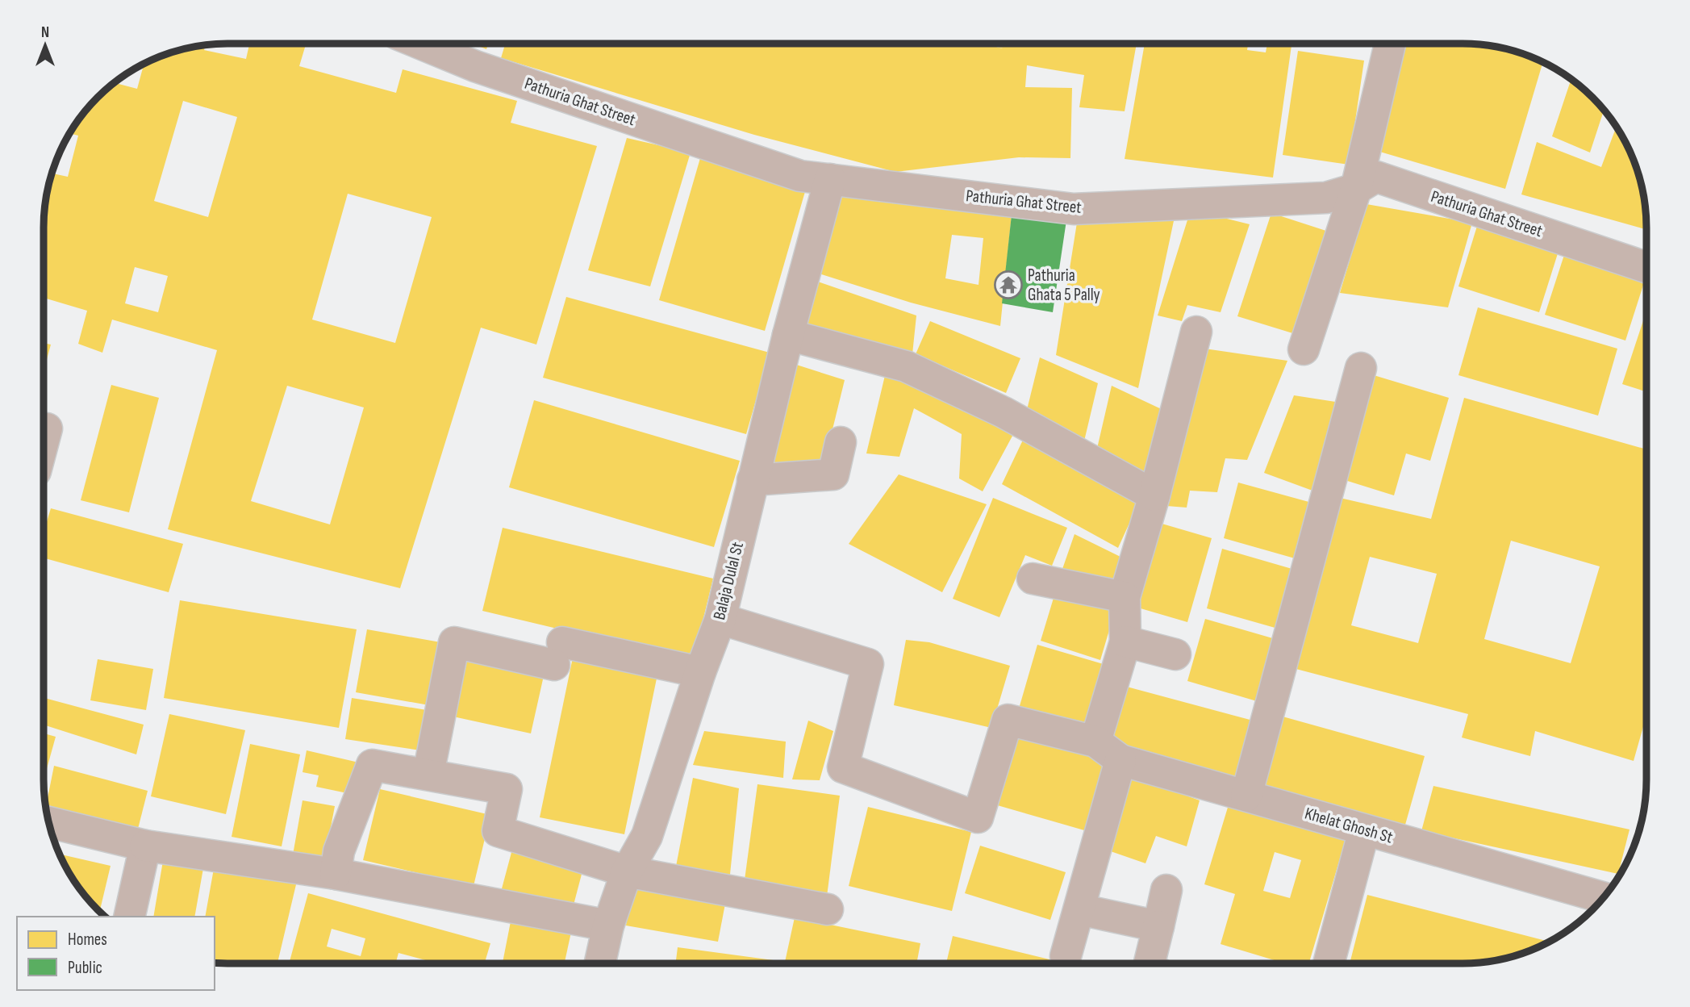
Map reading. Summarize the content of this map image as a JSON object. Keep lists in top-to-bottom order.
{
  "streets": {
    "street": ["Pathuria Ghat Street", "Balaja Dulal St", "Khelat Ghosh St"]
  },
  "crossings": [
    ["Pathuria Ghat Street", "Balaja Dulal St"]
  ],
  "places": {
    "temple": ["Pathuria Ghata 5 Pally"]
  },
  "legend": ["Homes", "Public"],
  "north": "top"
}
